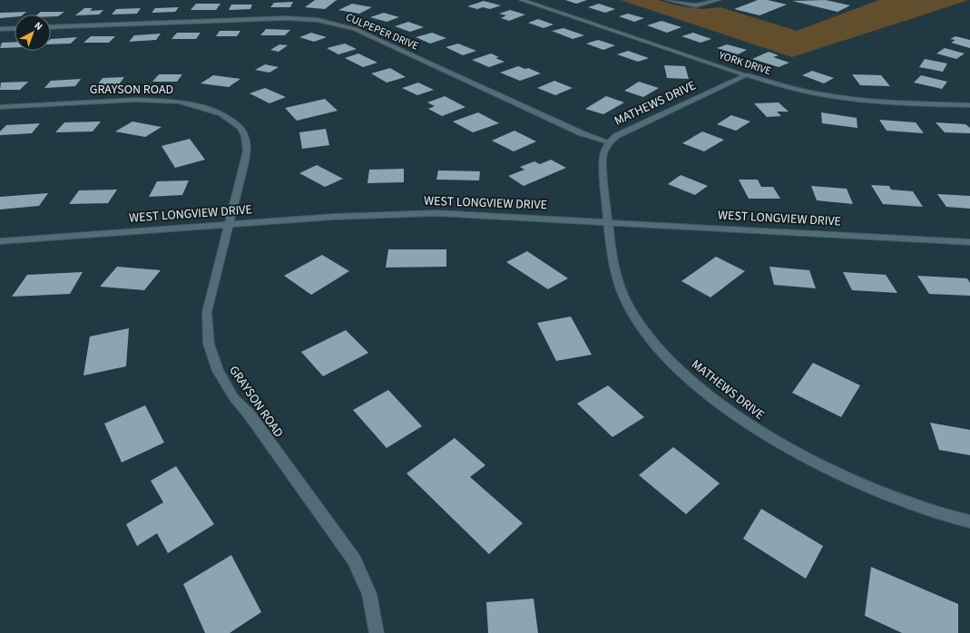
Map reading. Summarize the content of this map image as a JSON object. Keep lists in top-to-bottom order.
{
  "streets": {
    "street": [
      "CULPEPER DRIVE",
      "YORK DRIVE",
      "GRAYSON ROAD",
      "MATHEWS DRIVE",
      "WEST LONGVIEW DRIVE"
    ]
  },
  "crossings": [
    ["CULPEPER DRIVE", "MATHEWS DRIVE"],
    ["YORK DRIVE", "MATHEWS DRIVE"],
    ["GRAYSON ROAD", "WEST LONGVIEW DRIVE"],
    ["MATHEWS DRIVE", "WEST LONGVIEW DRIVE"]
  ],
  "north": "top right"
}
